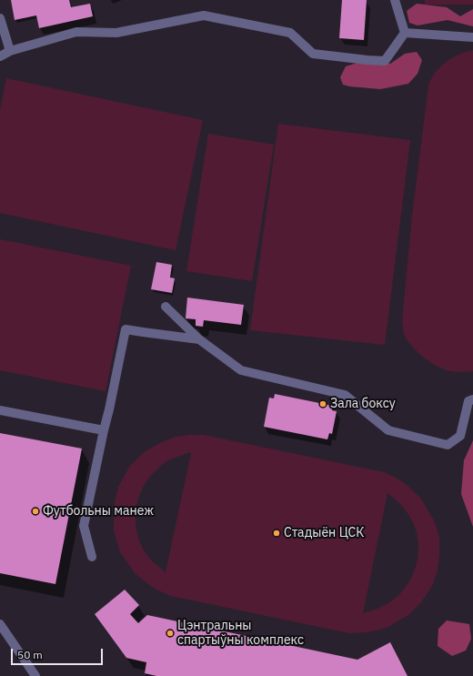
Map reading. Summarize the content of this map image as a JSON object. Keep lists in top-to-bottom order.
{
  "places": [
    "Зала боксу",
    "Футбольны манеж",
    "Стадыён ЦСК",
    "Цэнтральны спартыўны комплекс"
  ],
  "scale_bar": "50 m"
}
